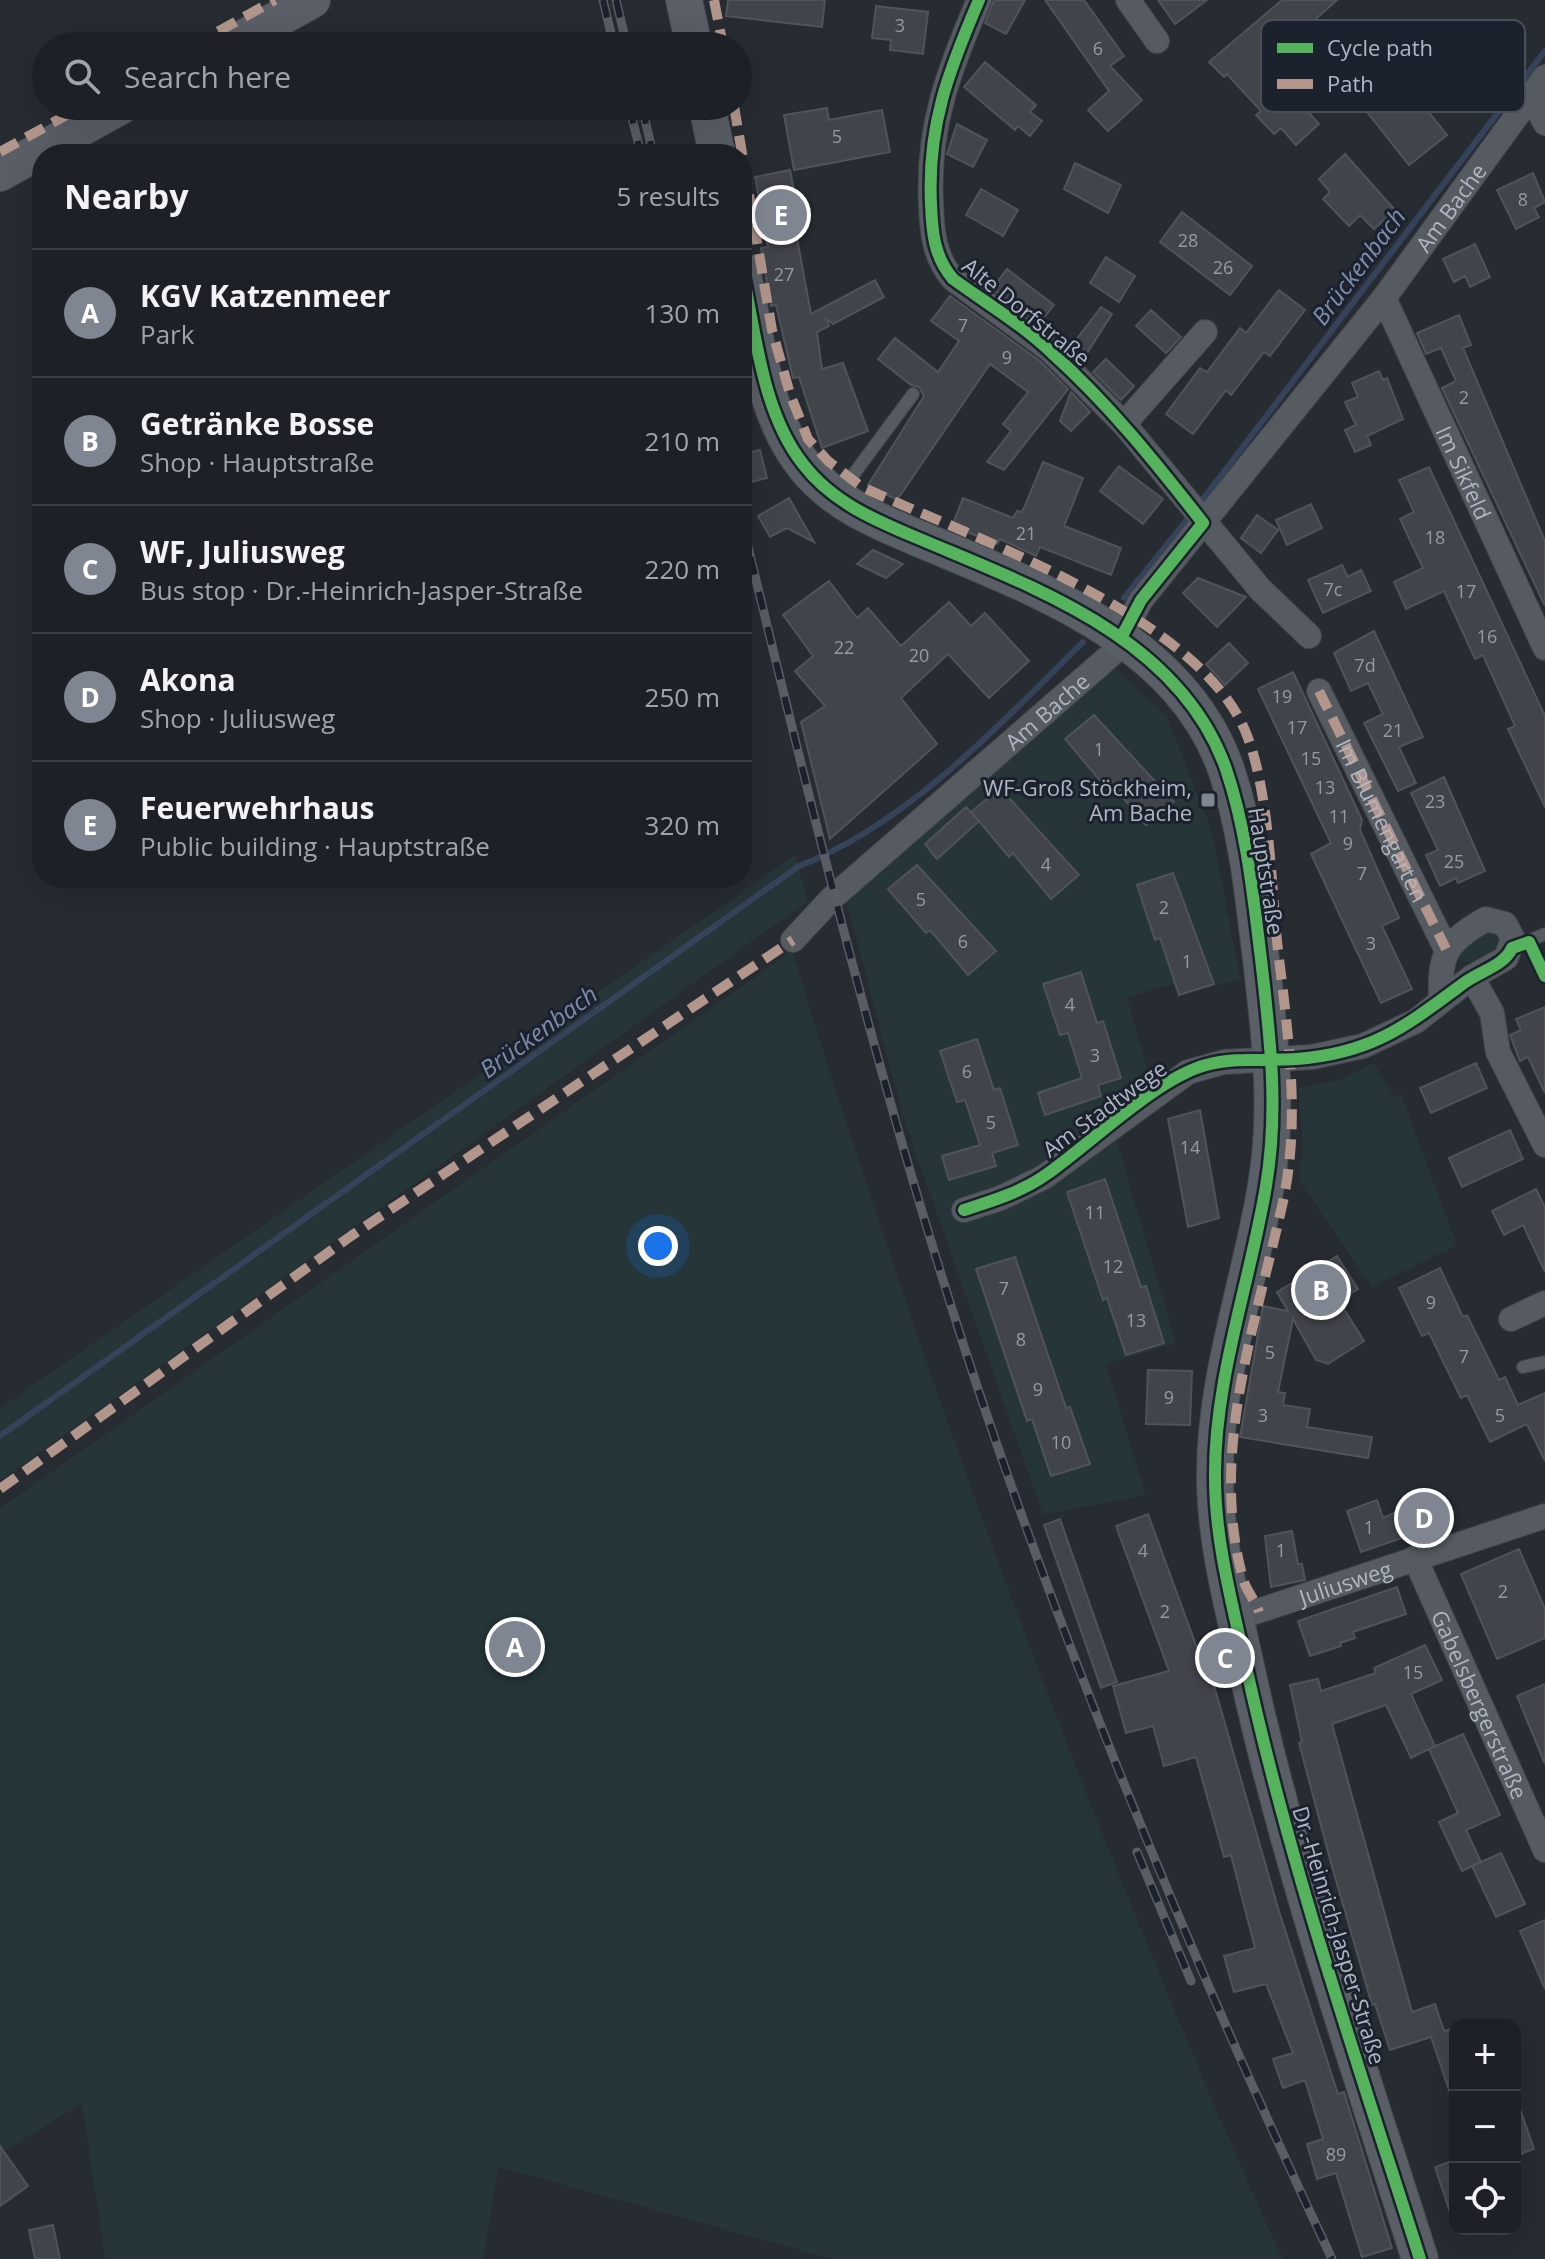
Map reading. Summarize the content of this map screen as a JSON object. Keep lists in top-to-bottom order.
{
  "streets": {
    "street": [
      "Am Bache",
      "Alte Dorfstraße",
      "Im Sikfeld",
      "Im Blumengarten",
      "Hauptstraße",
      "Am Stadtwege",
      "Juliusweg",
      "Gabelsbergerstraße",
      "Dr.-Heinrich-Jasper-Straße"
    ]
  },
  "crossings": [
    ["Am Bache", "Alte Dorfstraße"],
    ["Am Bache", "Im Sikfeld"],
    ["Am Bache", "Hauptstraße"],
    ["Hauptstraße", "Am Stadtwege"],
    ["Hauptstraße", "Juliusweg"],
    ["Hauptstraße", "Dr.-Heinrich-Jasper-Straße"],
    ["Juliusweg", "Gabelsbergerstraße"],
    ["Juliusweg", "Dr.-Heinrich-Jasper-Straße"]
  ],
  "water": ["Brückenbach"],
  "places": {
    "transit": ["WF-Groß Stöckheim, Am Bache"]
  },
  "house_numbers": [
    "3",
    "6",
    "5",
    "8",
    "28",
    "26",
    "27",
    "7",
    "9",
    "2",
    "21",
    "18",
    "7c",
    "17",
    "16",
    "22",
    "20",
    "7d",
    "19",
    "17",
    "21",
    "1",
    "15",
    "13",
    "23",
    "11",
    "9",
    "25",
    "4",
    "7",
    "5",
    "2",
    "6",
    "3",
    "1",
    "4",
    "3",
    "6",
    "5",
    "14",
    "11",
    "12",
    "7",
    "9",
    "13",
    "8",
    "5",
    "7",
    "9",
    "9",
    "3",
    "5",
    "10",
    "1",
    "4",
    "1",
    "2",
    "2",
    "15",
    "89"
  ],
  "legend": ["Cycle path", "Path"],
  "page": {
    "search": "Search here",
    "heading": ["Nearby", "5 results"],
    "pins": [
      "E",
      "B",
      "D",
      "A",
      "C"
    ],
    "list": [
      {
        "mark": "A",
        "name": "KGV Katzenmeer",
        "note": "Park",
        "value": "130 m"
      },
      {
        "mark": "B",
        "name": "Getränke Bosse",
        "note": "Shop · Hauptstraße",
        "value": "210 m"
      },
      {
        "mark": "C",
        "name": "WF, Juliusweg",
        "note": "Bus stop · Dr.-Heinrich-Jasper-Straße",
        "value": "220 m"
      },
      {
        "mark": "D",
        "name": "Akona",
        "note": "Shop · Juliusweg",
        "value": "250 m"
      },
      {
        "mark": "E",
        "name": "Feuerwehrhaus",
        "note": "Public building · Hauptstraße",
        "value": "320 m"
      }
    ],
    "map_buttons": ["+", "−"]
  }
}
